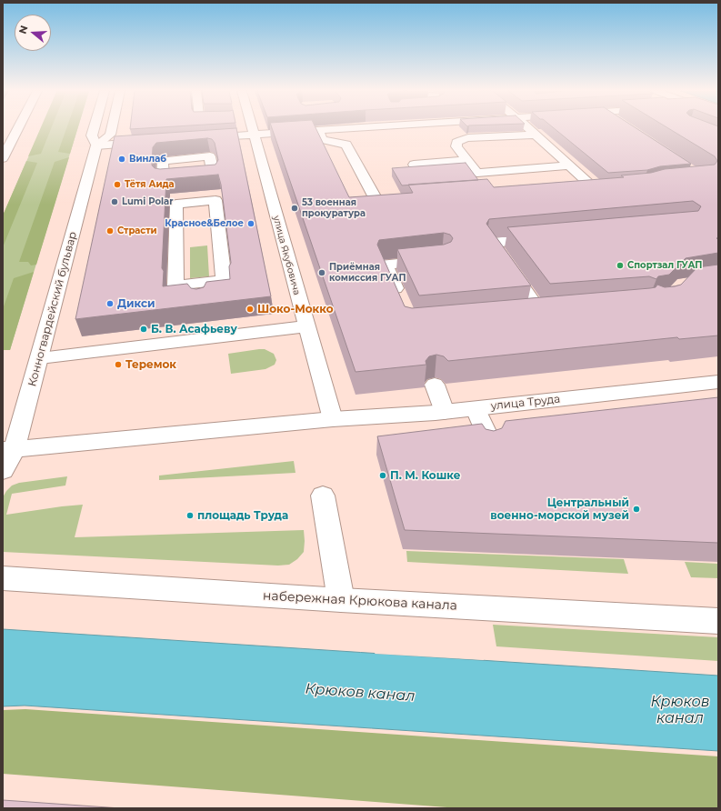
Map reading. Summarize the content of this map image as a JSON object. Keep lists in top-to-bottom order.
{
  "streets": {
    "street": [
      "улица Якубовича",
      "Конногвардейский бульвар",
      "улица Труда",
      "набережная Крюкова канала"
    ]
  },
  "crossings": [
    ["улица Якубовича", "улица Труда"]
  ],
  "water": ["Крюков канал"],
  "places": [
    "Винлаб",
    "Тётя Аида",
    "Lumi Рolar",
    "53 военная прокуратура",
    "Красное&Белое",
    "Страсти",
    "Спортзал ГУАП",
    "Приёмная комиссия ГУАП",
    "Дикси",
    "Шоко-Мокко",
    "Б. В. Асафьеву",
    "Теремок",
    "П. М. Кошке",
    "Центральный военно-морской музей",
    "площадь Труда"
  ],
  "north": "left"
}
